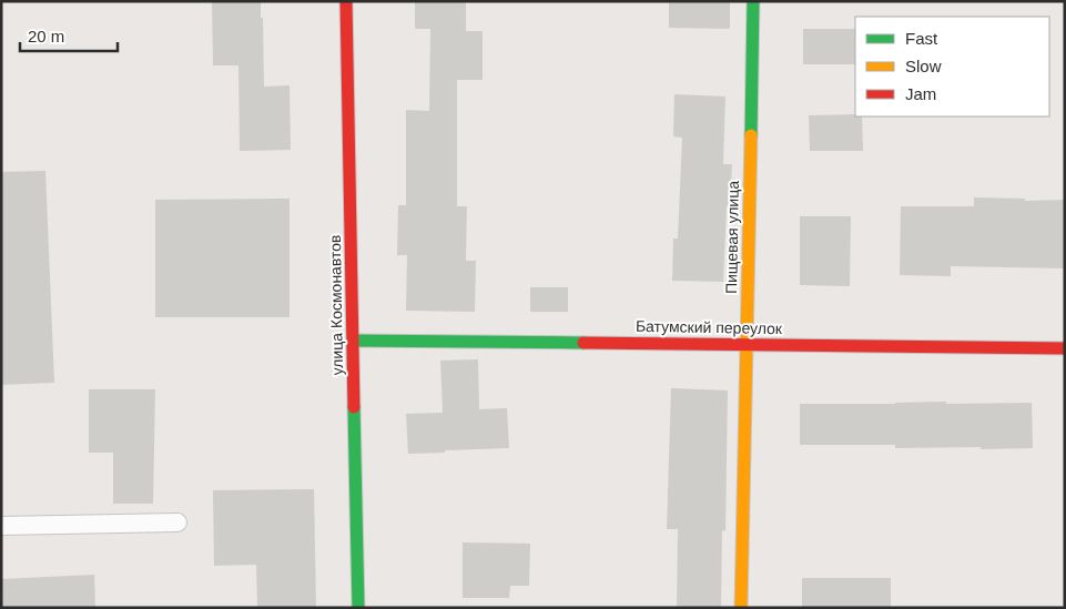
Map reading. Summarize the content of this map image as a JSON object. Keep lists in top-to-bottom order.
{
  "streets": {
    "street": ["Пищевая улица", "улица Космонавтов", "Батумский переулок"]
  },
  "crossings": [
    ["Пищевая улица", "Батумский переулок"],
    ["улица Космонавтов", "Батумский переулок"]
  ],
  "legend": ["Fast", "Slow", "Jam"],
  "scale_bar": "20 m"
}
